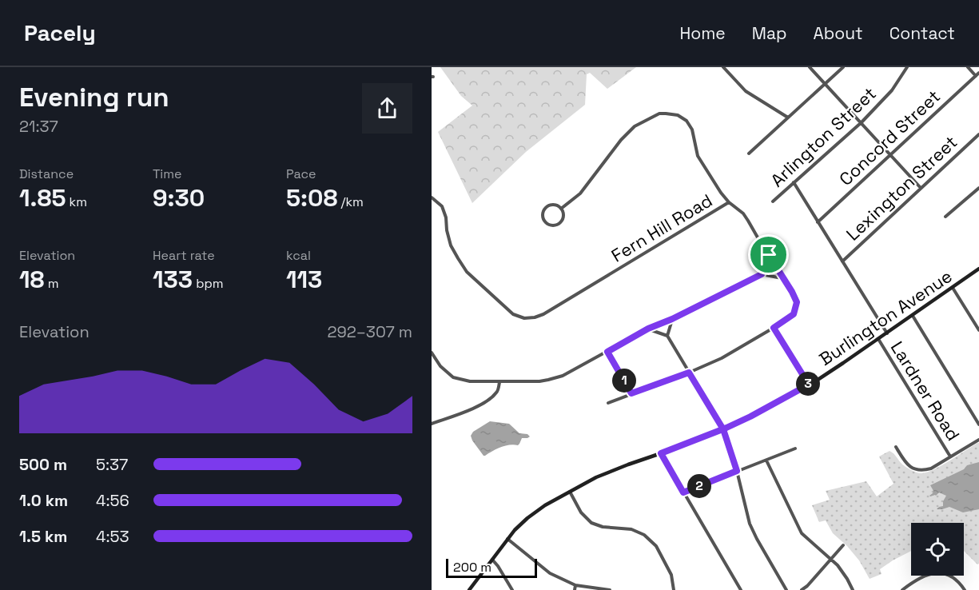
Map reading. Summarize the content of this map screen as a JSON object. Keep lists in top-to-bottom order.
{
  "streets": {
    "main road": ["Burlington Avenue"],
    "street": [
      "Arlington Street",
      "Concord Street",
      "Lexington Street",
      "Fern Hill Road",
      "Lardner Road"
    ]
  },
  "crossings": [
    ["Burlington Avenue", "Lardner Road"]
  ],
  "scale_bar": "200 m",
  "page": {
    "header": "Pacely",
    "nav": [
      "Home",
      "Map",
      "About",
      "Contact"
    ],
    "heading": ["Evening run", "21:37"],
    "stats": [
      ["Distance", "1.85 km"],
      ["Time", "9:30"],
      ["Pace", "5:08 /km"],
      ["Elevation", "18 m"],
      ["Heart rate", "133 bpm"],
      ["kcal", "113"]
    ],
    "chart": ["Elevation", "292–307 m"],
    "pins": ["1", "3", "2"],
    "list": [
      {
        "name": "500 m",
        "note": "5:37"
      },
      {
        "name": "1.0 km",
        "note": "4:56"
      },
      {
        "name": "1.5 km",
        "note": "4:53"
      }
    ],
    "scale": "200 m"
  }
}
